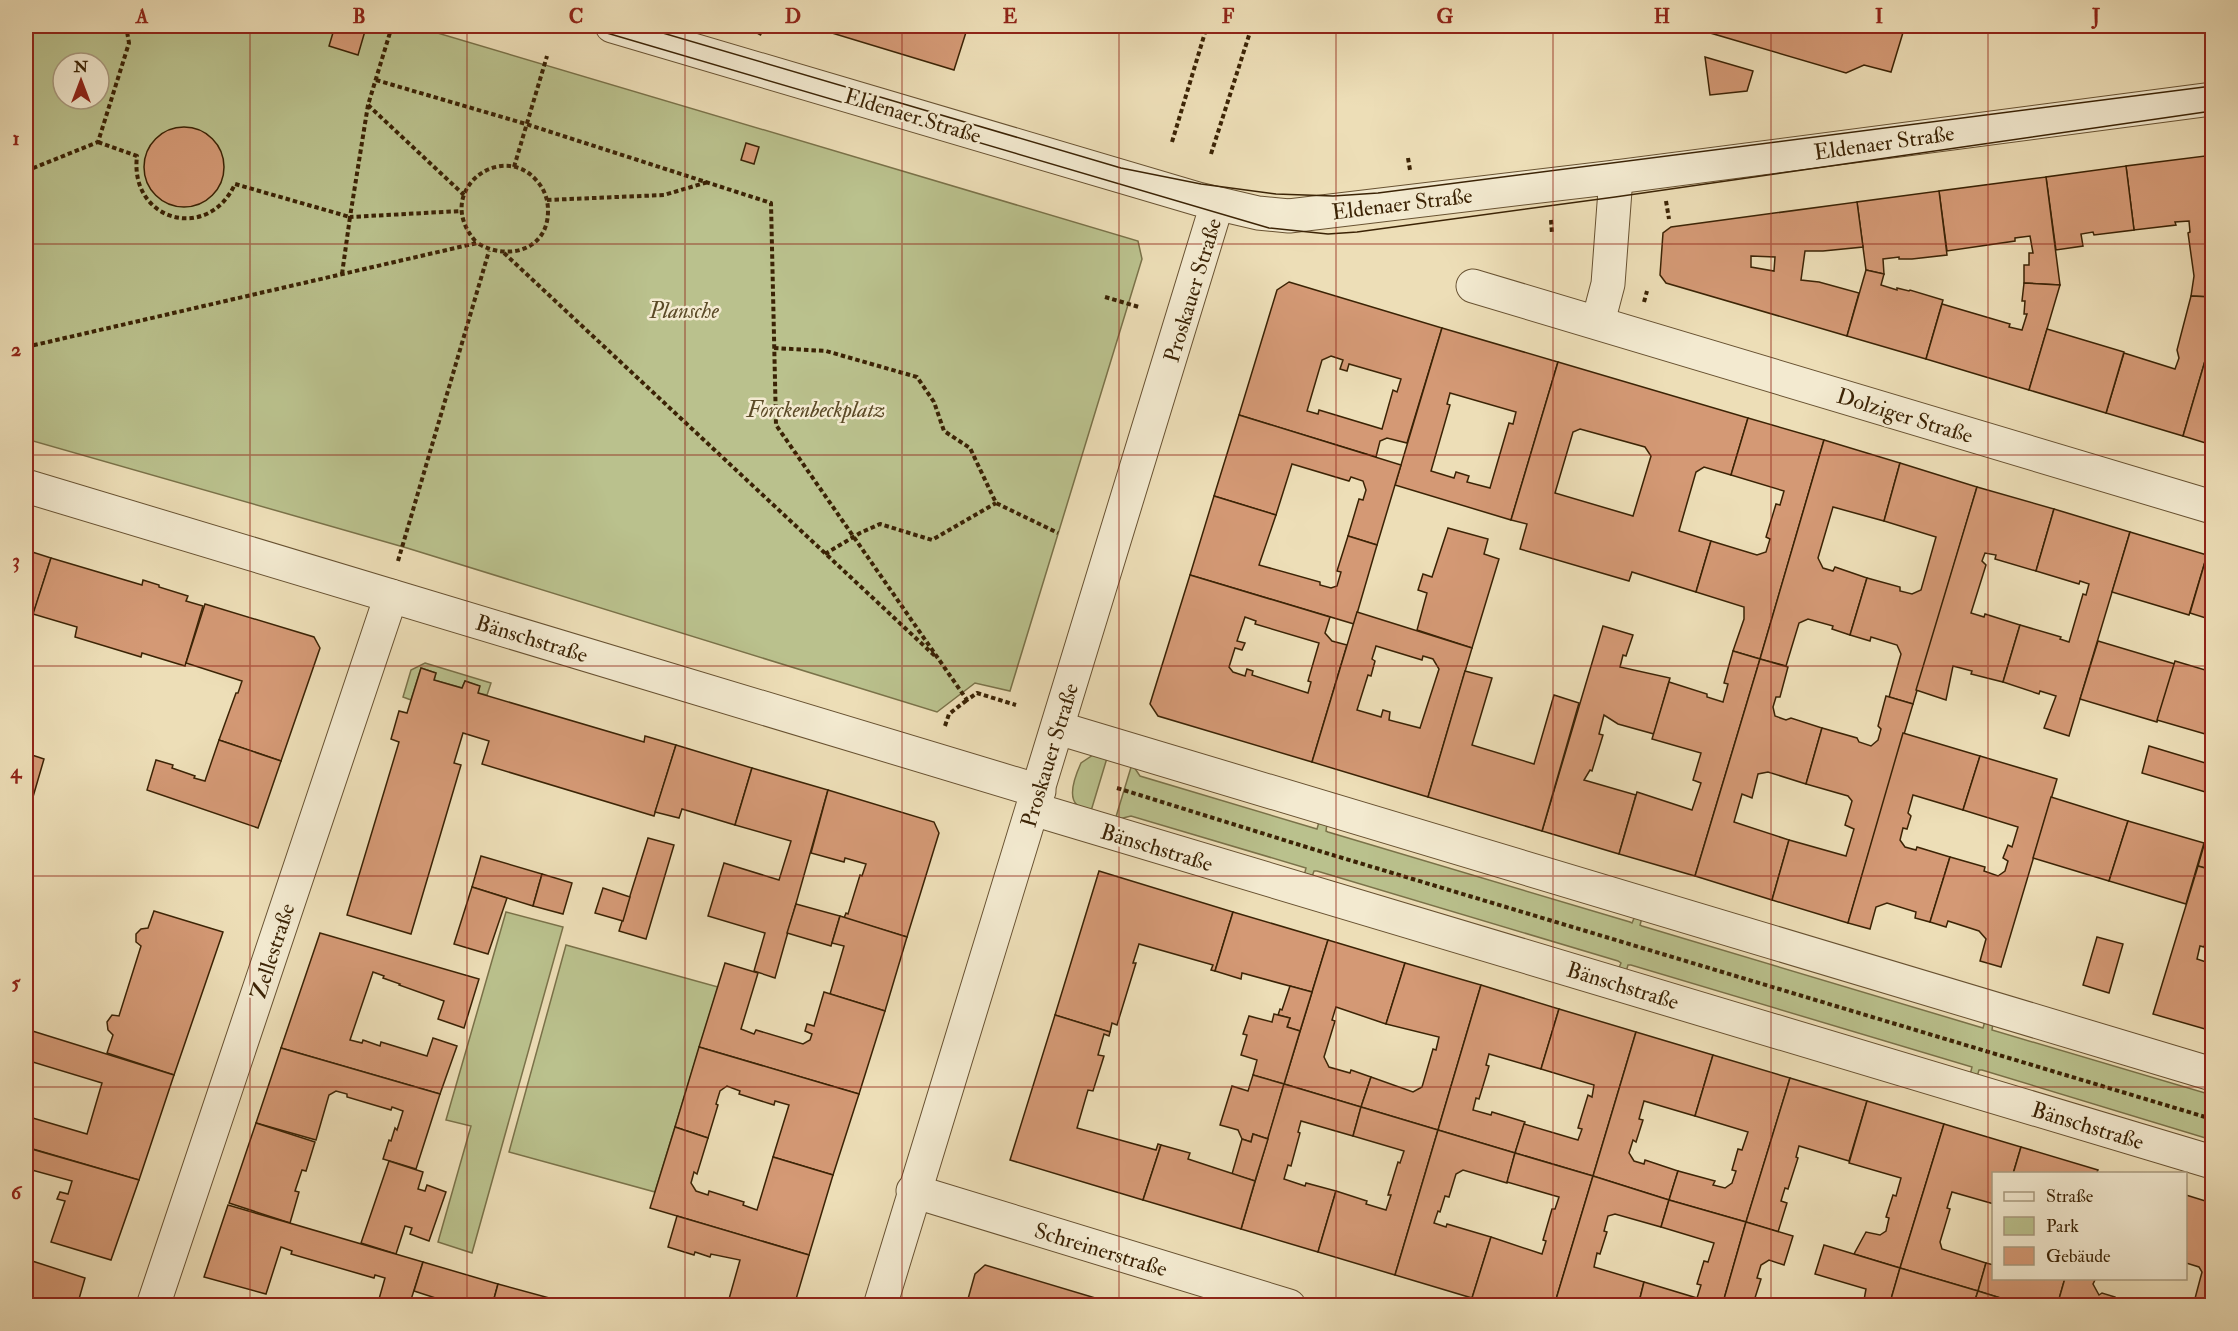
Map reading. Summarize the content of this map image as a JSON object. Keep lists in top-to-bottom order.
{
  "streets": {
    "street": [
      "Eldenaer Straße",
      "Proskauer Straße",
      "Dolziger Straße",
      "Bänschstraße",
      "Zellestraße",
      "Schreinerstraße"
    ]
  },
  "crossings": [
    ["Eldenaer Straße", "Proskauer Straße"],
    ["Proskauer Straße", "Bänschstraße"],
    ["Proskauer Straße", "Schreinerstraße"],
    ["Bänschstraße", "Zellestraße"]
  ],
  "parks": ["Plansche", "Forckenbeckplatz"],
  "legend": ["Straße", "Park", "Gebäude"],
  "north": "top",
  "grid": {
    "columns": [
      "A",
      "B",
      "C",
      "D",
      "E",
      "F",
      "G",
      "H",
      "I",
      "J"
    ],
    "rows": [
      "1",
      "2",
      "3",
      "4",
      "5",
      "6"
    ]
  }
}
